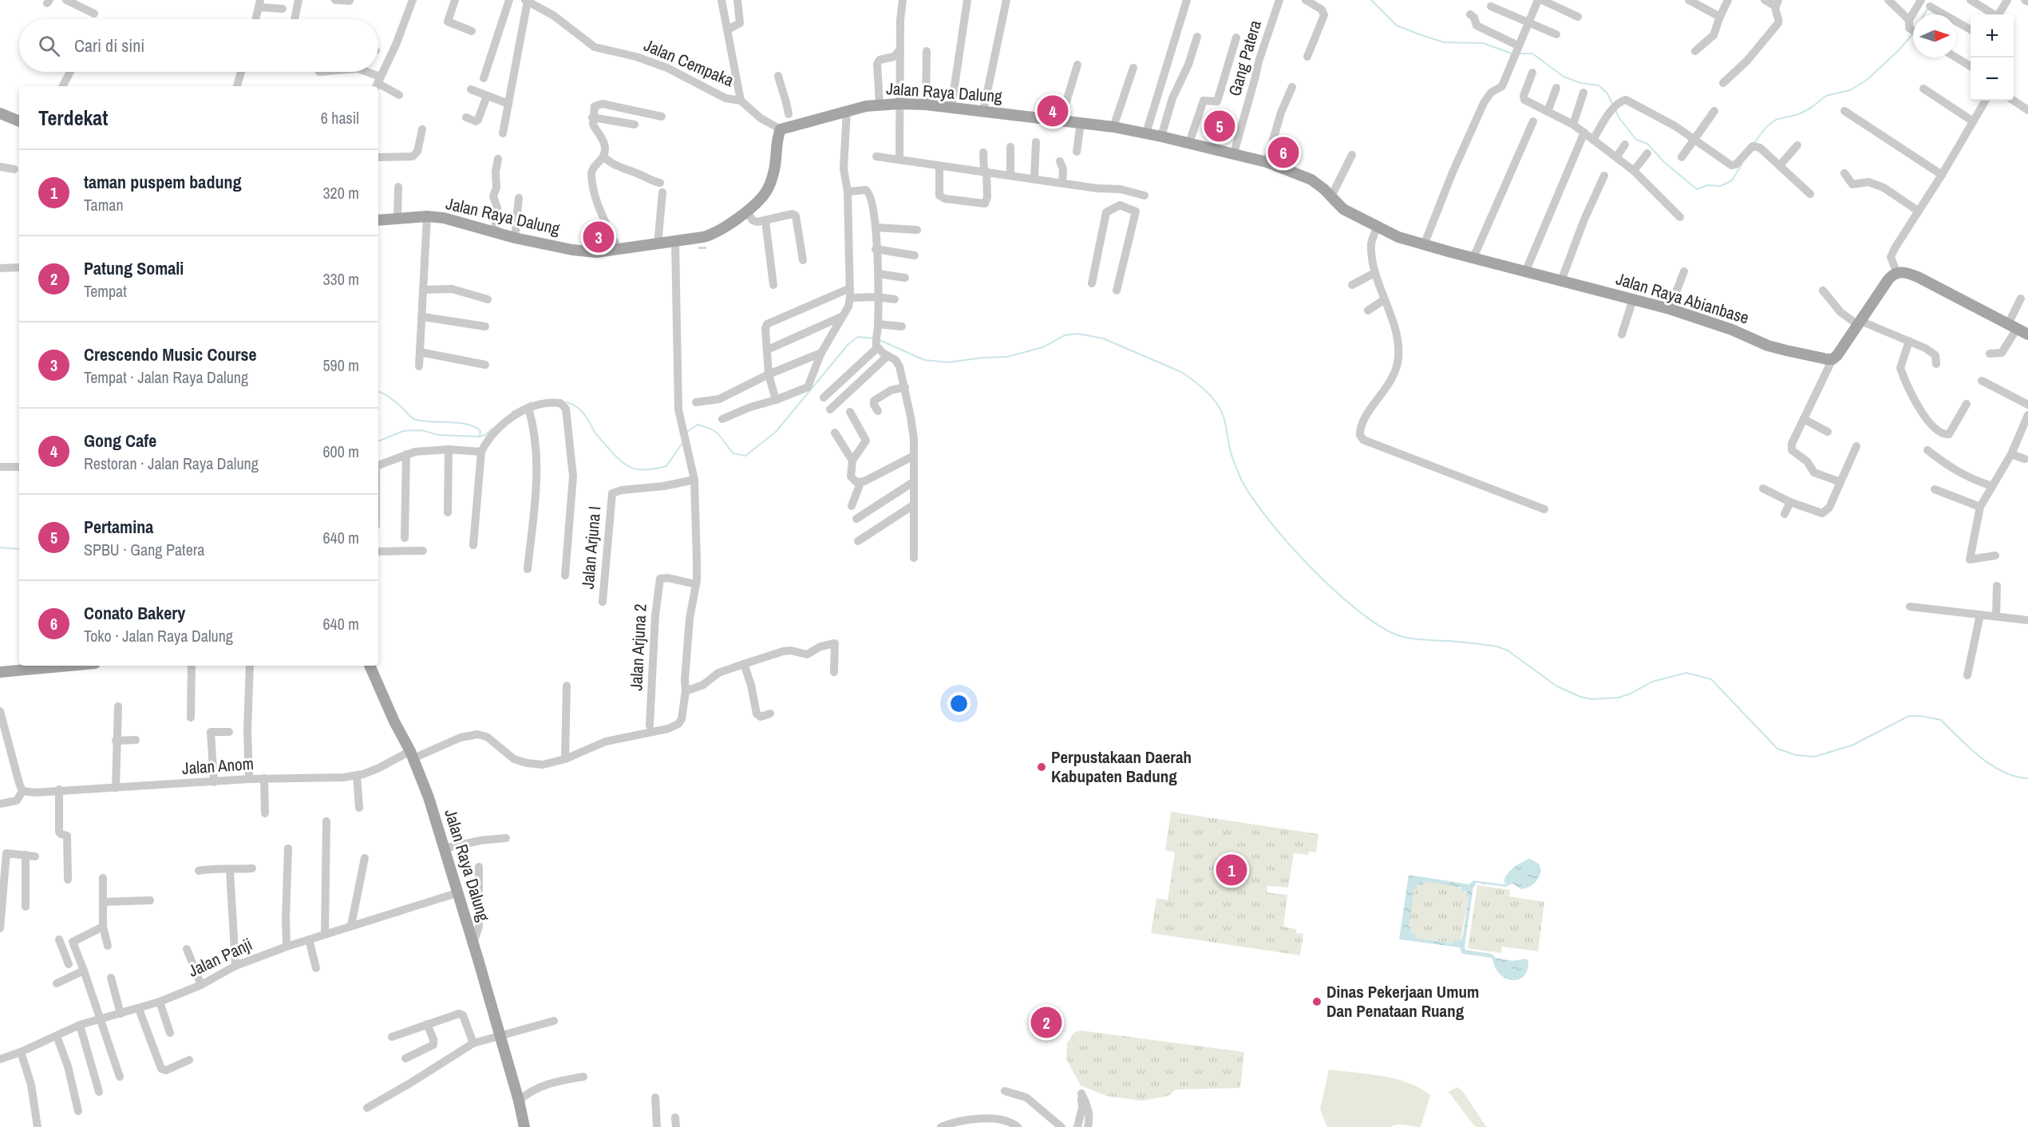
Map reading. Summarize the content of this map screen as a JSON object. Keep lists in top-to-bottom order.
{
  "streets": {
    "main road": ["Jalan Raya Dalung", "Jalan Raya Abianbase"],
    "street": [
      "Gang Patera",
      "Jalan Cempaka",
      "Jalan Arjuna I",
      "Jalan Arjuna 2",
      "Jalan Anom",
      "Jalan Panji"
    ]
  },
  "crossings": [
    ["Gang Patera", "Jalan Raya Dalung"],
    ["Jalan Raya Dalung", "Jalan Raya Abianbase"],
    ["Jalan Raya Dalung", "Jalan Anom"],
    ["Jalan Raya Dalung", "Jalan Panji"]
  ],
  "places": ["Perpustakaan Daerah Kabupaten Badung", "Dinas Pekerjaan Umum Dan Penataan Ruang"],
  "north": "right",
  "page": {
    "map_buttons": ["+", "−"],
    "search": "Cari di sini",
    "heading": ["Terdekat", "6 hasil"],
    "pins": [
      "4",
      "5",
      "6",
      "3",
      "1",
      "2"
    ],
    "list": [
      {
        "mark": "1",
        "name": "taman puspem badung",
        "note": "Taman",
        "value": "320 m"
      },
      {
        "mark": "2",
        "name": "Patung Somali",
        "note": "Tempat",
        "value": "330 m"
      },
      {
        "mark": "3",
        "name": "Crescendo Music Course",
        "note": "Tempat · Jalan Raya Dalung",
        "value": "590 m"
      },
      {
        "mark": "4",
        "name": "Gong Cafe",
        "note": "Restoran · Jalan Raya Dalung",
        "value": "600 m"
      },
      {
        "mark": "5",
        "name": "Pertamina",
        "note": "SPBU · Gang Patera",
        "value": "640 m"
      },
      {
        "mark": "6",
        "name": "Conato Bakery",
        "note": "Toko · Jalan Raya Dalung",
        "value": "640 m"
      }
    ]
  }
}
